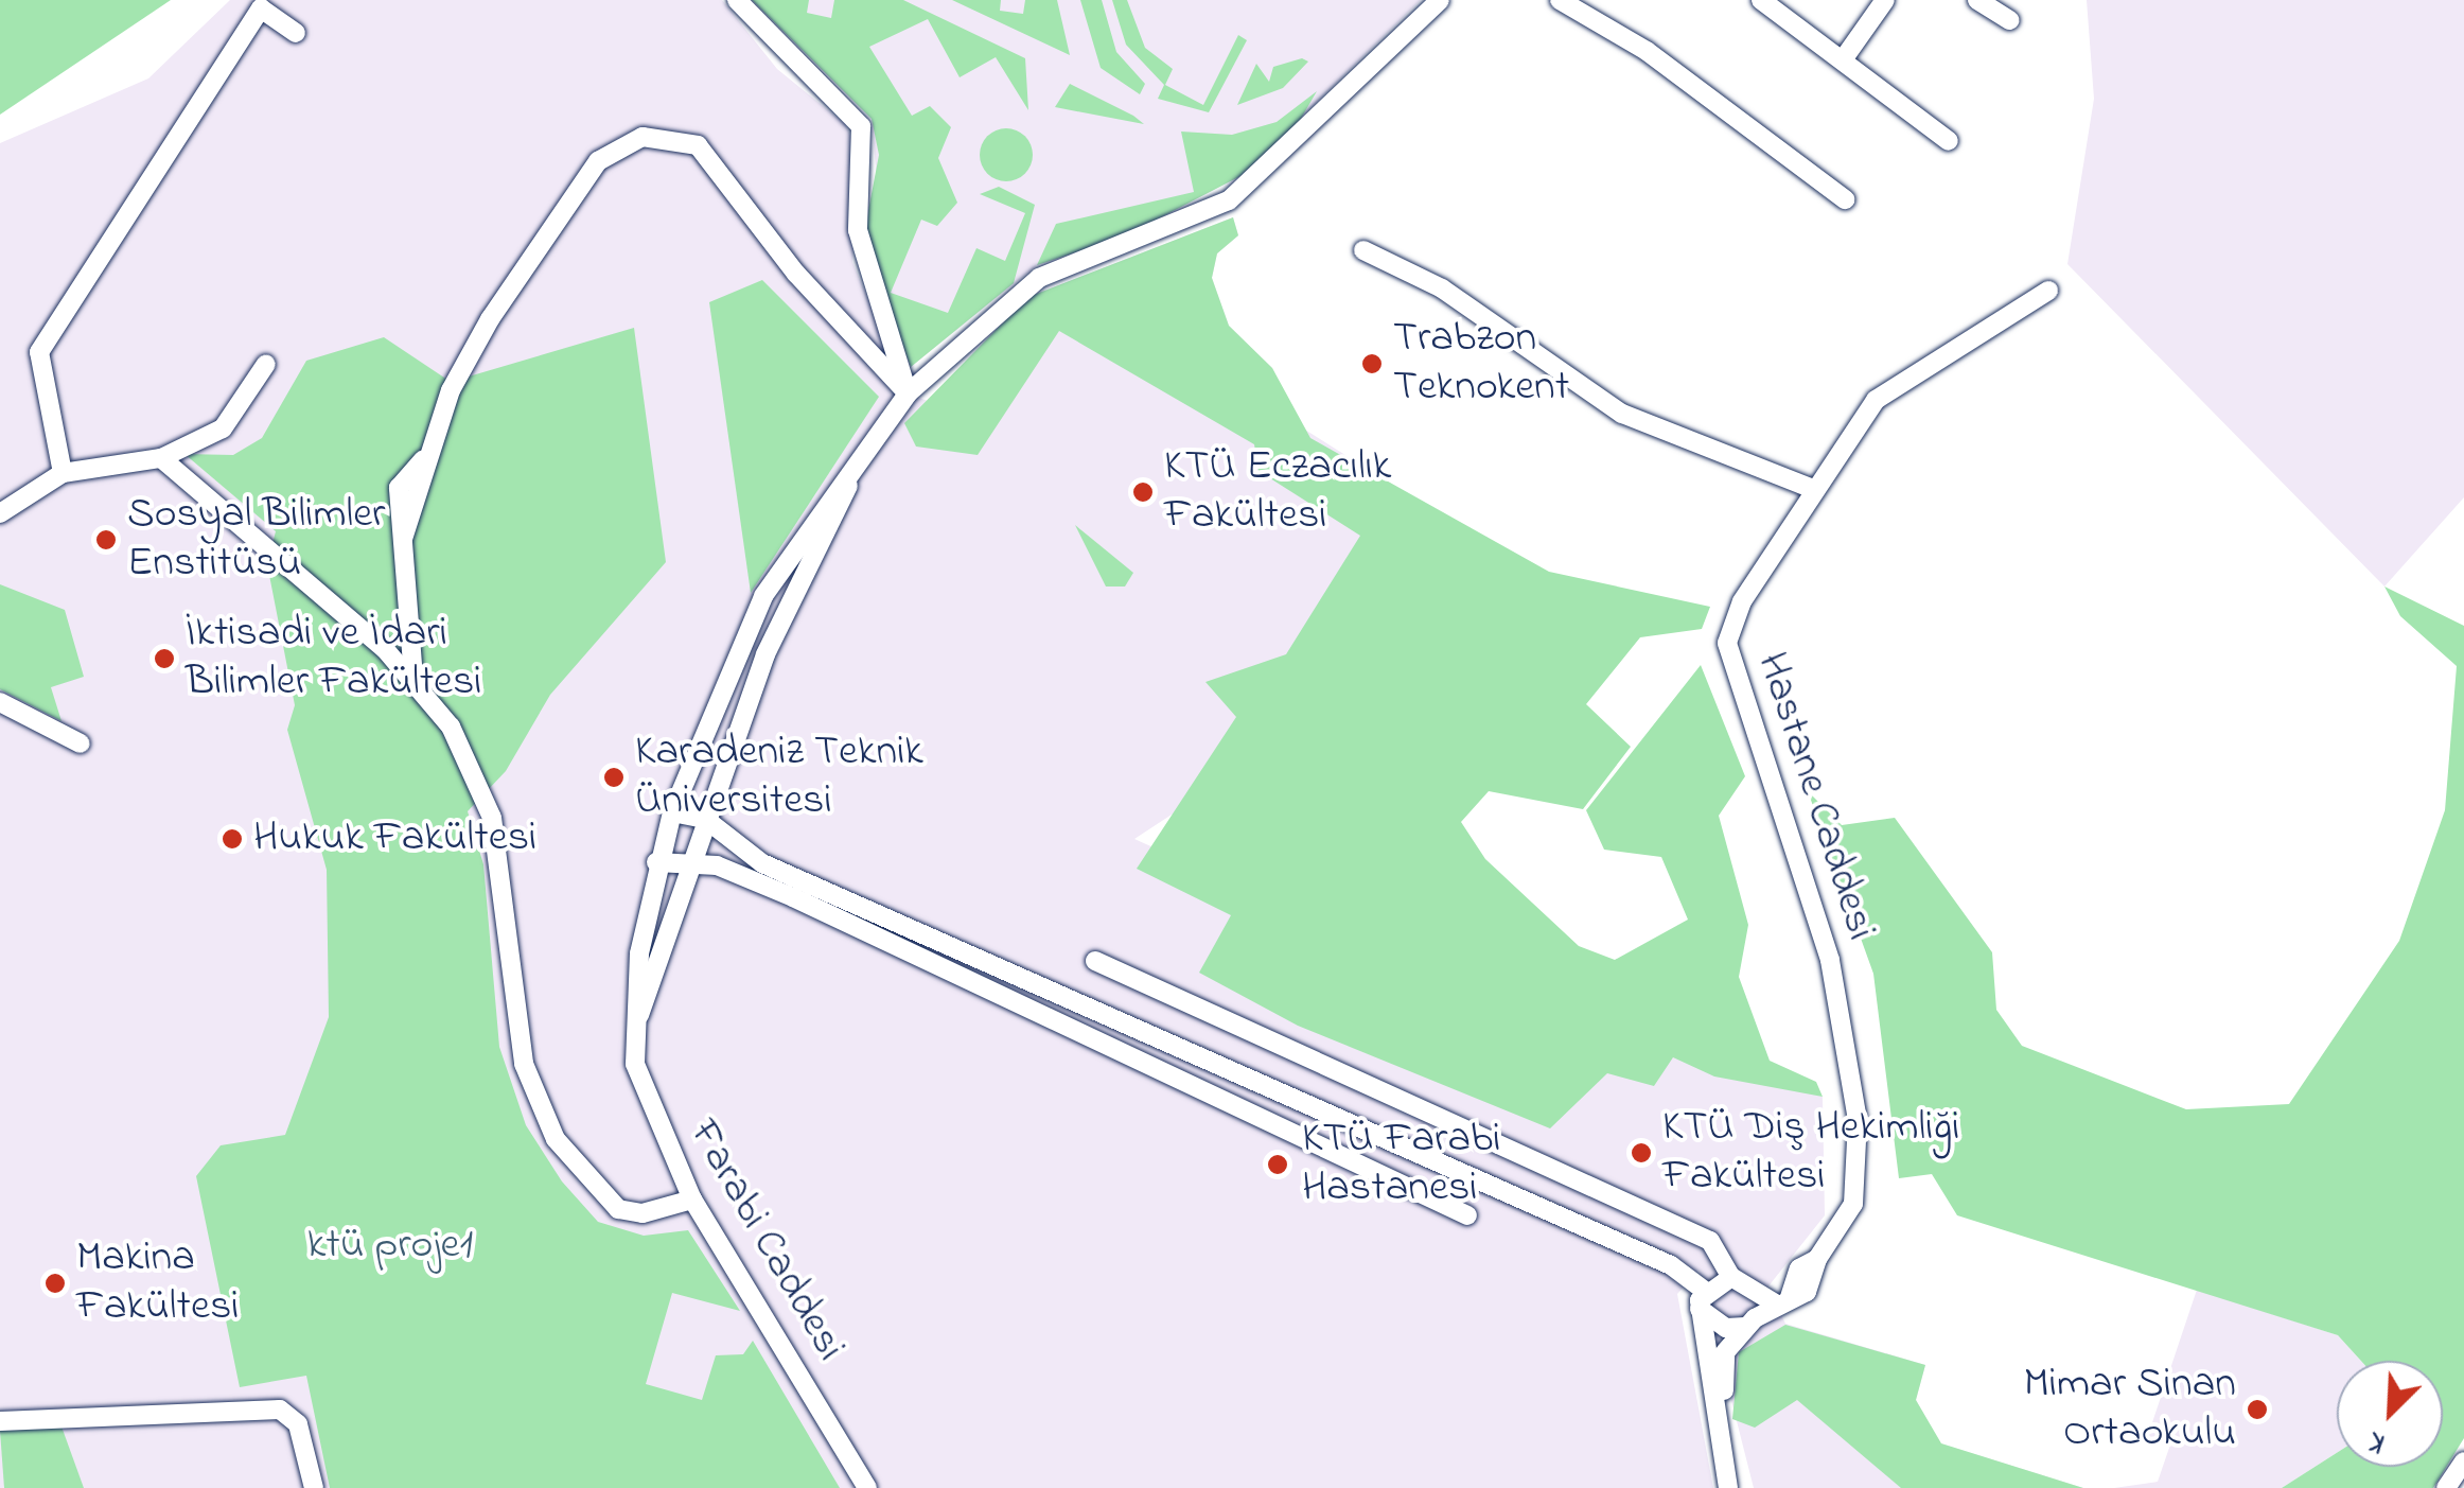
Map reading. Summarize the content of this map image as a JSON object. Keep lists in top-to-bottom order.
{
  "streets": {
    "street": ["Hastane Caddesi", "Farabi Caddesi"]
  },
  "parks": ["ktü proje1"],
  "places": [
    "Trabzon Teknokent",
    "KTÜ Eczacılık Fakültesi",
    "Sosyal Bilimler Enstitüsü",
    "İktisadi ve İdari Bilimler Fakültesi",
    "Karadeniz Teknik Üniversitesi",
    "Hukuk Fakültesi",
    "KTÜ Diş Hekimliği Fakültesi",
    "KTÜ Farabi Hastanesi",
    "Makina Fakültesi",
    "Mimar Sinan Ortaokulu"
  ],
  "north": "bottom left"
}
